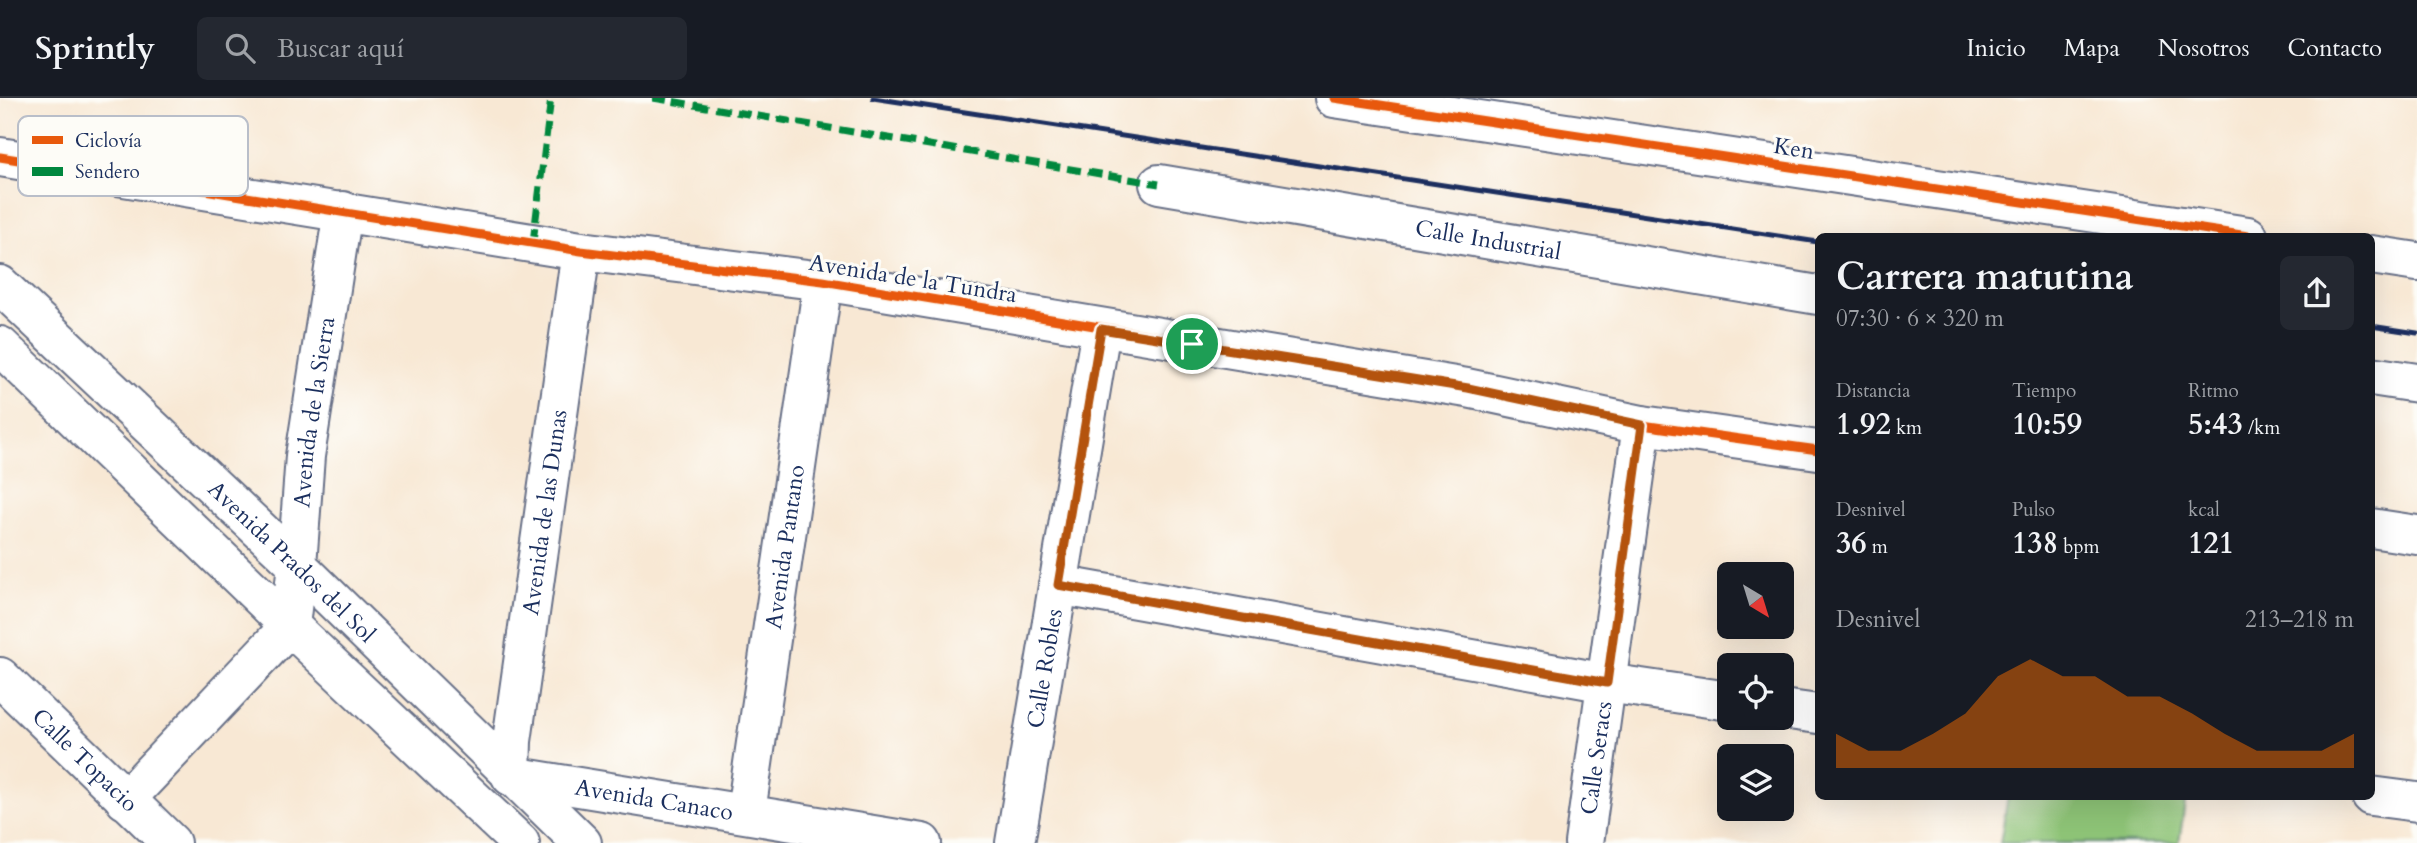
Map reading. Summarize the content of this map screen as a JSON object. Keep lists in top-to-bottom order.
{
  "streets": {
    "street": [
      "Ken",
      "Calle Industrial",
      "Avenida de la Tundra",
      "Avenida de la Sierra",
      "Avenida de las Dunas",
      "Avenida Pantano",
      "Avenida Prados del Sol",
      "Calle Robles",
      "Calle Seracs",
      "Calle Topacio",
      "Avenida Canaco"
    ]
  },
  "crossings": [
    ["Avenida de la Tundra", "Avenida de la Sierra"],
    ["Avenida de la Tundra", "Avenida de las Dunas"],
    ["Avenida de la Tundra", "Avenida Pantano"],
    ["Avenida de la Tundra", "Calle Robles"],
    ["Avenida de la Tundra", "Calle Seracs"],
    ["Avenida de la Sierra", "Avenida Prados del Sol"],
    ["Avenida de las Dunas", "Avenida Prados del Sol"],
    ["Avenida de las Dunas", "Avenida Canaco"],
    ["Avenida Pantano", "Avenida Canaco"],
    ["Avenida Prados del Sol", "Avenida Canaco"]
  ],
  "legend": ["Ciclovía", "Sendero"],
  "north": "bottom right",
  "page": {
    "header": "Sprintly",
    "search": "Buscar aquí",
    "nav": [
      "Inicio",
      "Mapa",
      "Nosotros",
      "Contacto"
    ],
    "heading": ["Carrera matutina", "07:30 · 6 × 320 m"],
    "stats": [
      ["Distancia", "1.92 km"],
      ["Tiempo", "10:59"],
      ["Ritmo", "5:43 /km"],
      ["Desnivel", "36 m"],
      ["Pulso", "138 bpm"],
      ["kcal", "121"]
    ],
    "chart": ["Desnivel", "213–218 m"]
  }
}
